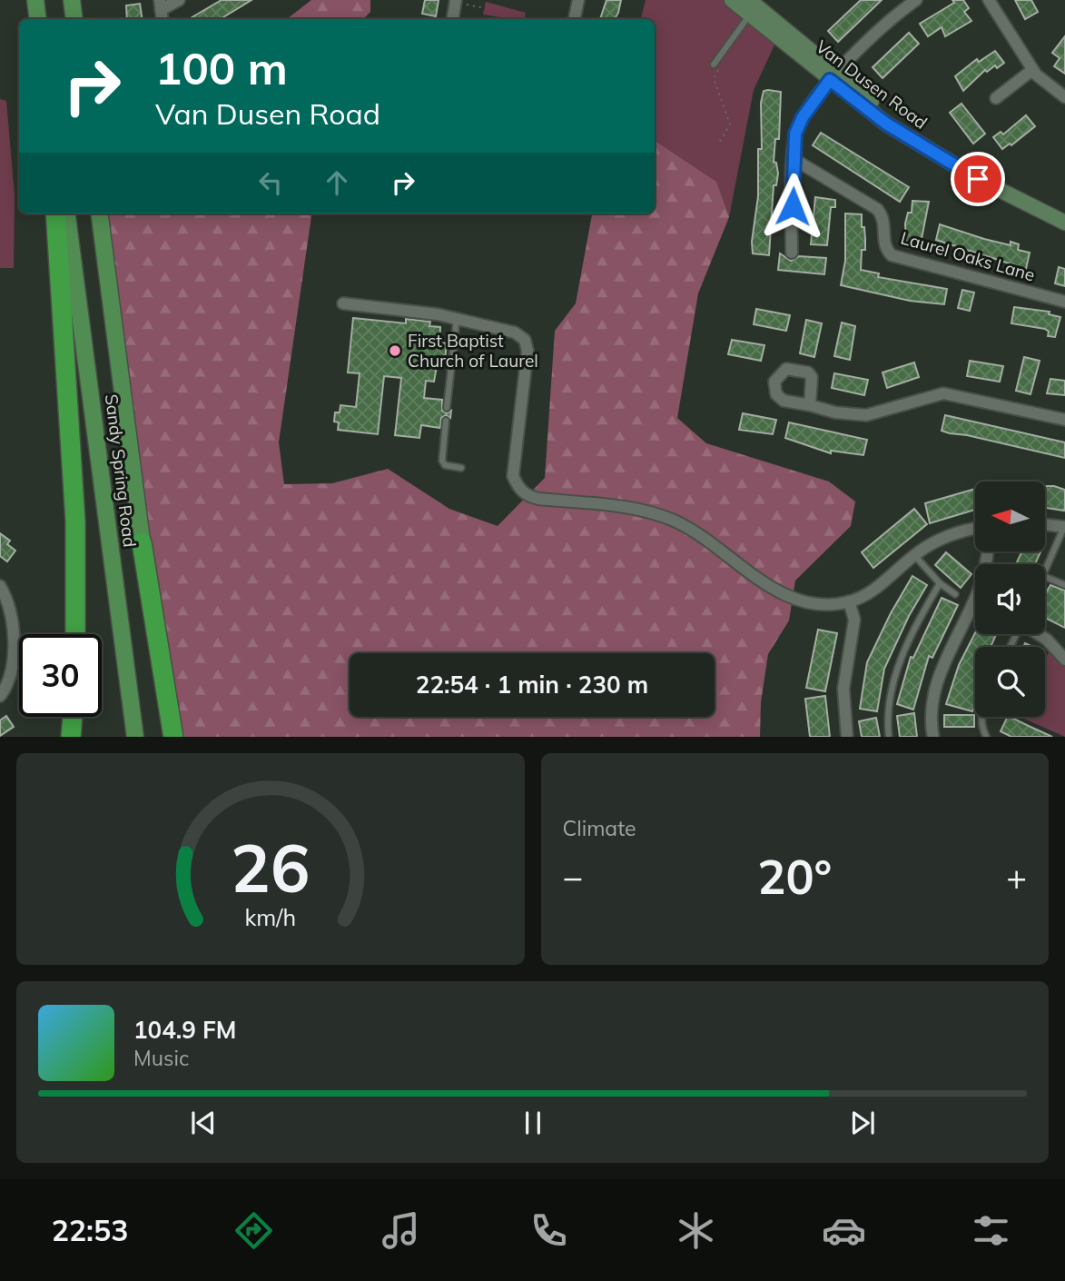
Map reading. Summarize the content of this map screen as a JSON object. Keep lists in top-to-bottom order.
{
  "streets": {
    "main road": ["Van Dusen Road", "Sandy Spring Road"],
    "street": ["Laurel Oaks Lane"]
  },
  "places": ["First Baptist Church of Laurel"],
  "north": "left",
  "page": {
    "turn": ["100 m", "Van Dusen Road"],
    "limit": "30",
    "trip": "22:54 · 1 min · 230 m",
    "tile": "Climate",
    "heat": ["−", "20°", "+"],
    "song": ["104.9 FM", "Music"],
    "tabs": "22:53",
    "gauge": ["26", "km/h"]
  }
}
